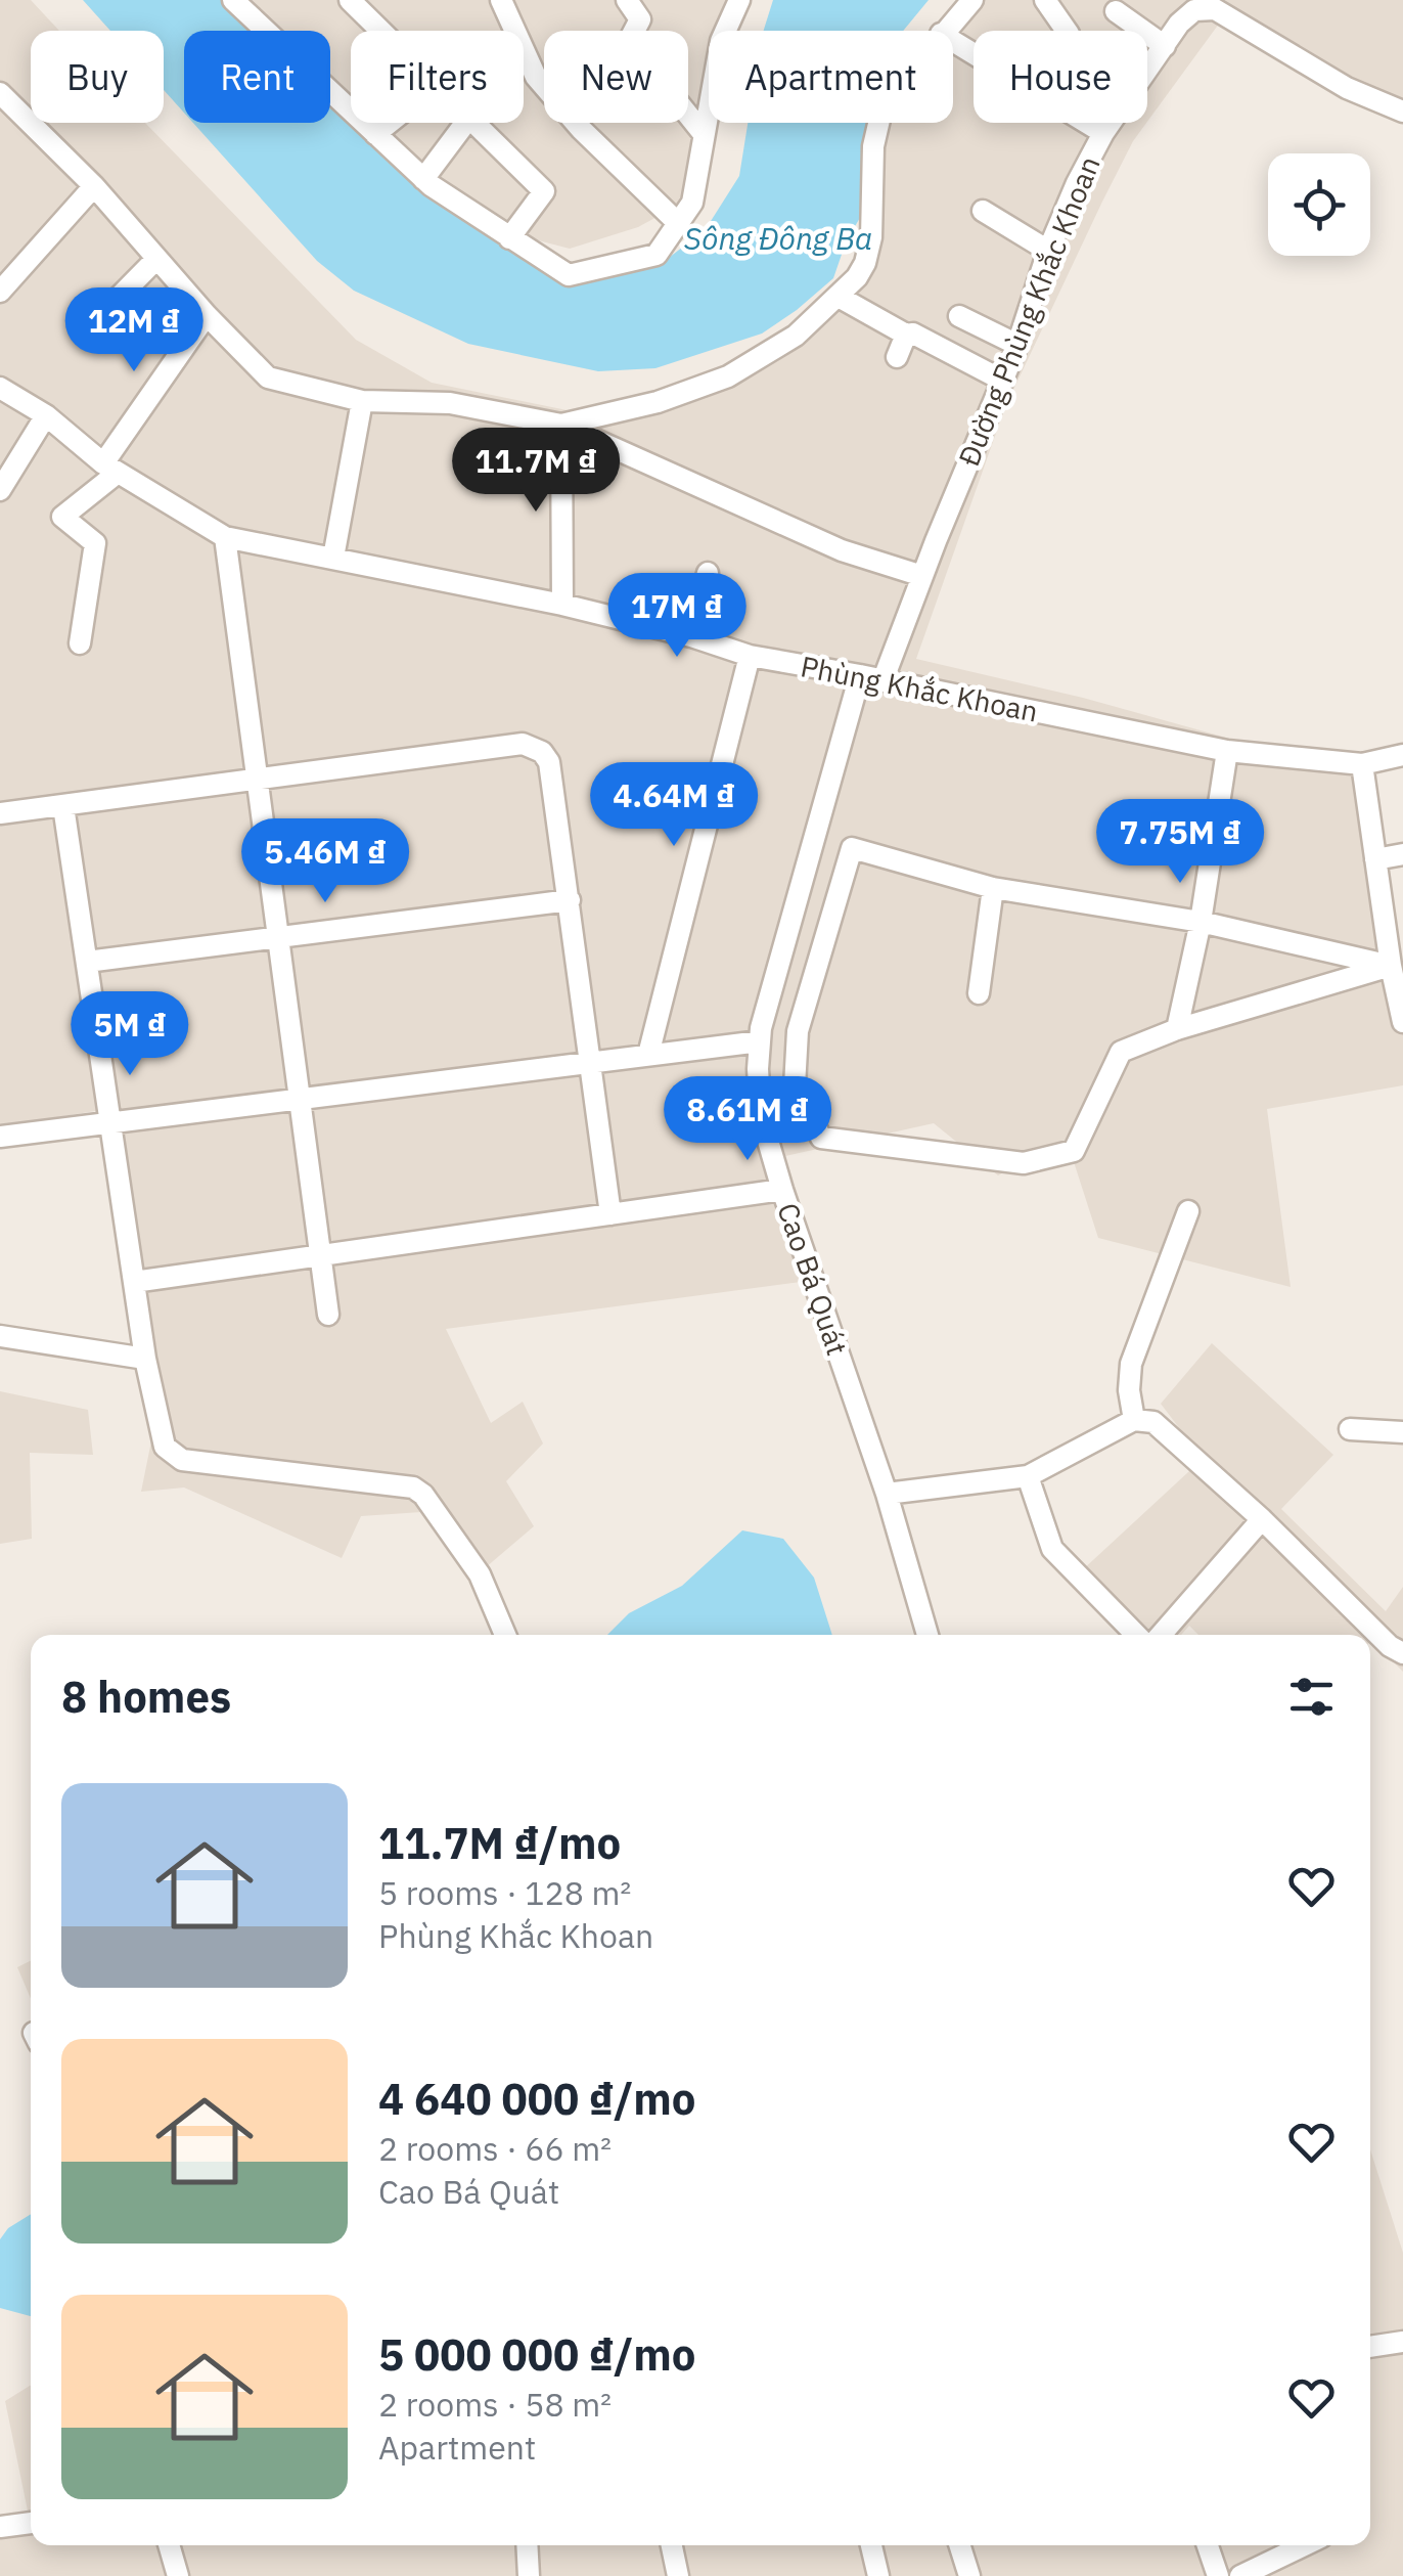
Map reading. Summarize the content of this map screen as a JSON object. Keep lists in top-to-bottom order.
{
  "streets": {
    "street": ["Đường Phùng Khắc Khoan", "Phùng Khắc Khoan", "Cao Bá Quát"]
  },
  "crossings": [
    ["Đường Phùng Khắc Khoan", "Phùng Khắc Khoan"],
    ["Phùng Khắc Khoan", "Cao Bá Quát"]
  ],
  "water": ["Sông Đông Ba"],
  "page": {
    "chip": [
      "Buy",
      "Rent",
      "Filters",
      "New",
      "Apartment",
      "House"
    ],
    "price": [
      "12M ₫",
      "11.7M ₫",
      "17M ₫",
      "4.64M ₫",
      "7.75M ₫",
      "5.46M ₫",
      "5M ₫",
      "8.61M ₫"
    ],
    "heading": "8 homes",
    "list": [
      {
        "name": "11.7M ₫/mo",
        "note": "5 rooms · 128 m² · Phùng Khắc Khoan"
      },
      {
        "name": "4 640 000 ₫/mo",
        "note": "2 rooms · 66 m² · Cao Bá Quát"
      },
      {
        "name": "5 000 000 ₫/mo",
        "note": "2 rooms · 58 m² · Apartment"
      }
    ]
  }
}
